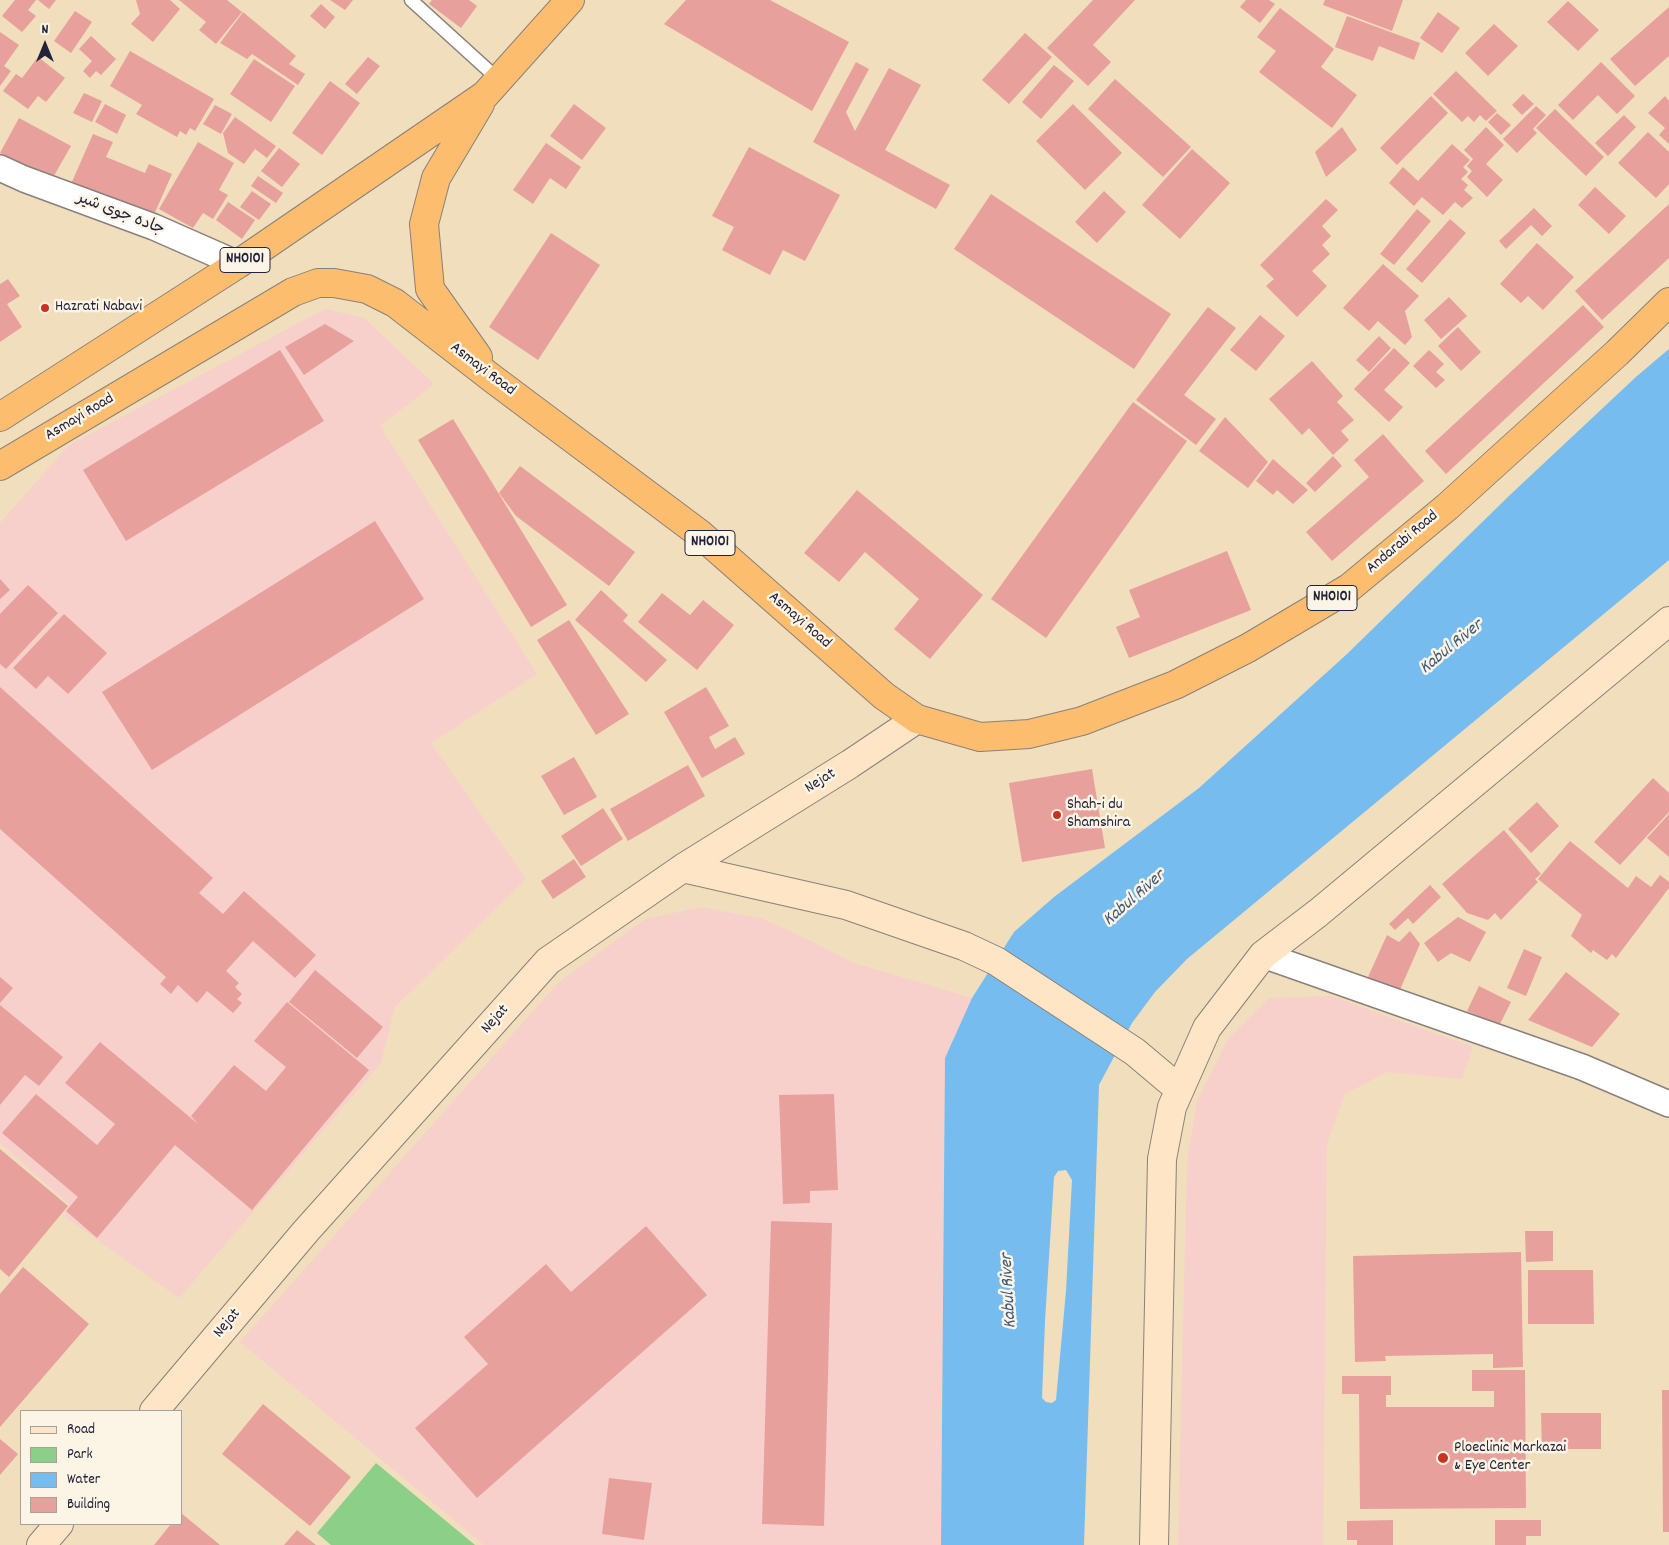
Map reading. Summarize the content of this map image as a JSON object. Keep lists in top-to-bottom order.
{
  "streets": {
    "highway": ["NH0101", "Asmayi Road", "Andarabi Road"],
    "main road": ["Nejat"],
    "street": ["جاده جوی شیر"]
  },
  "crossings": [
    ["جاده جوی شیر", "NH0101"],
    ["Asmayi Road", "Andarabi Road"],
    ["Asmayi Road", "Nejat"],
    ["Andarabi Road", "Nejat"]
  ],
  "water": ["Kabul River"],
  "places": ["Hazrati Nabavi", "Shah-i du Shamshira", "Ploeclinic Markazai & Eye Center"],
  "legend": [
    "Road",
    "Park",
    "Water",
    "Building"
  ],
  "north": "top"
}
